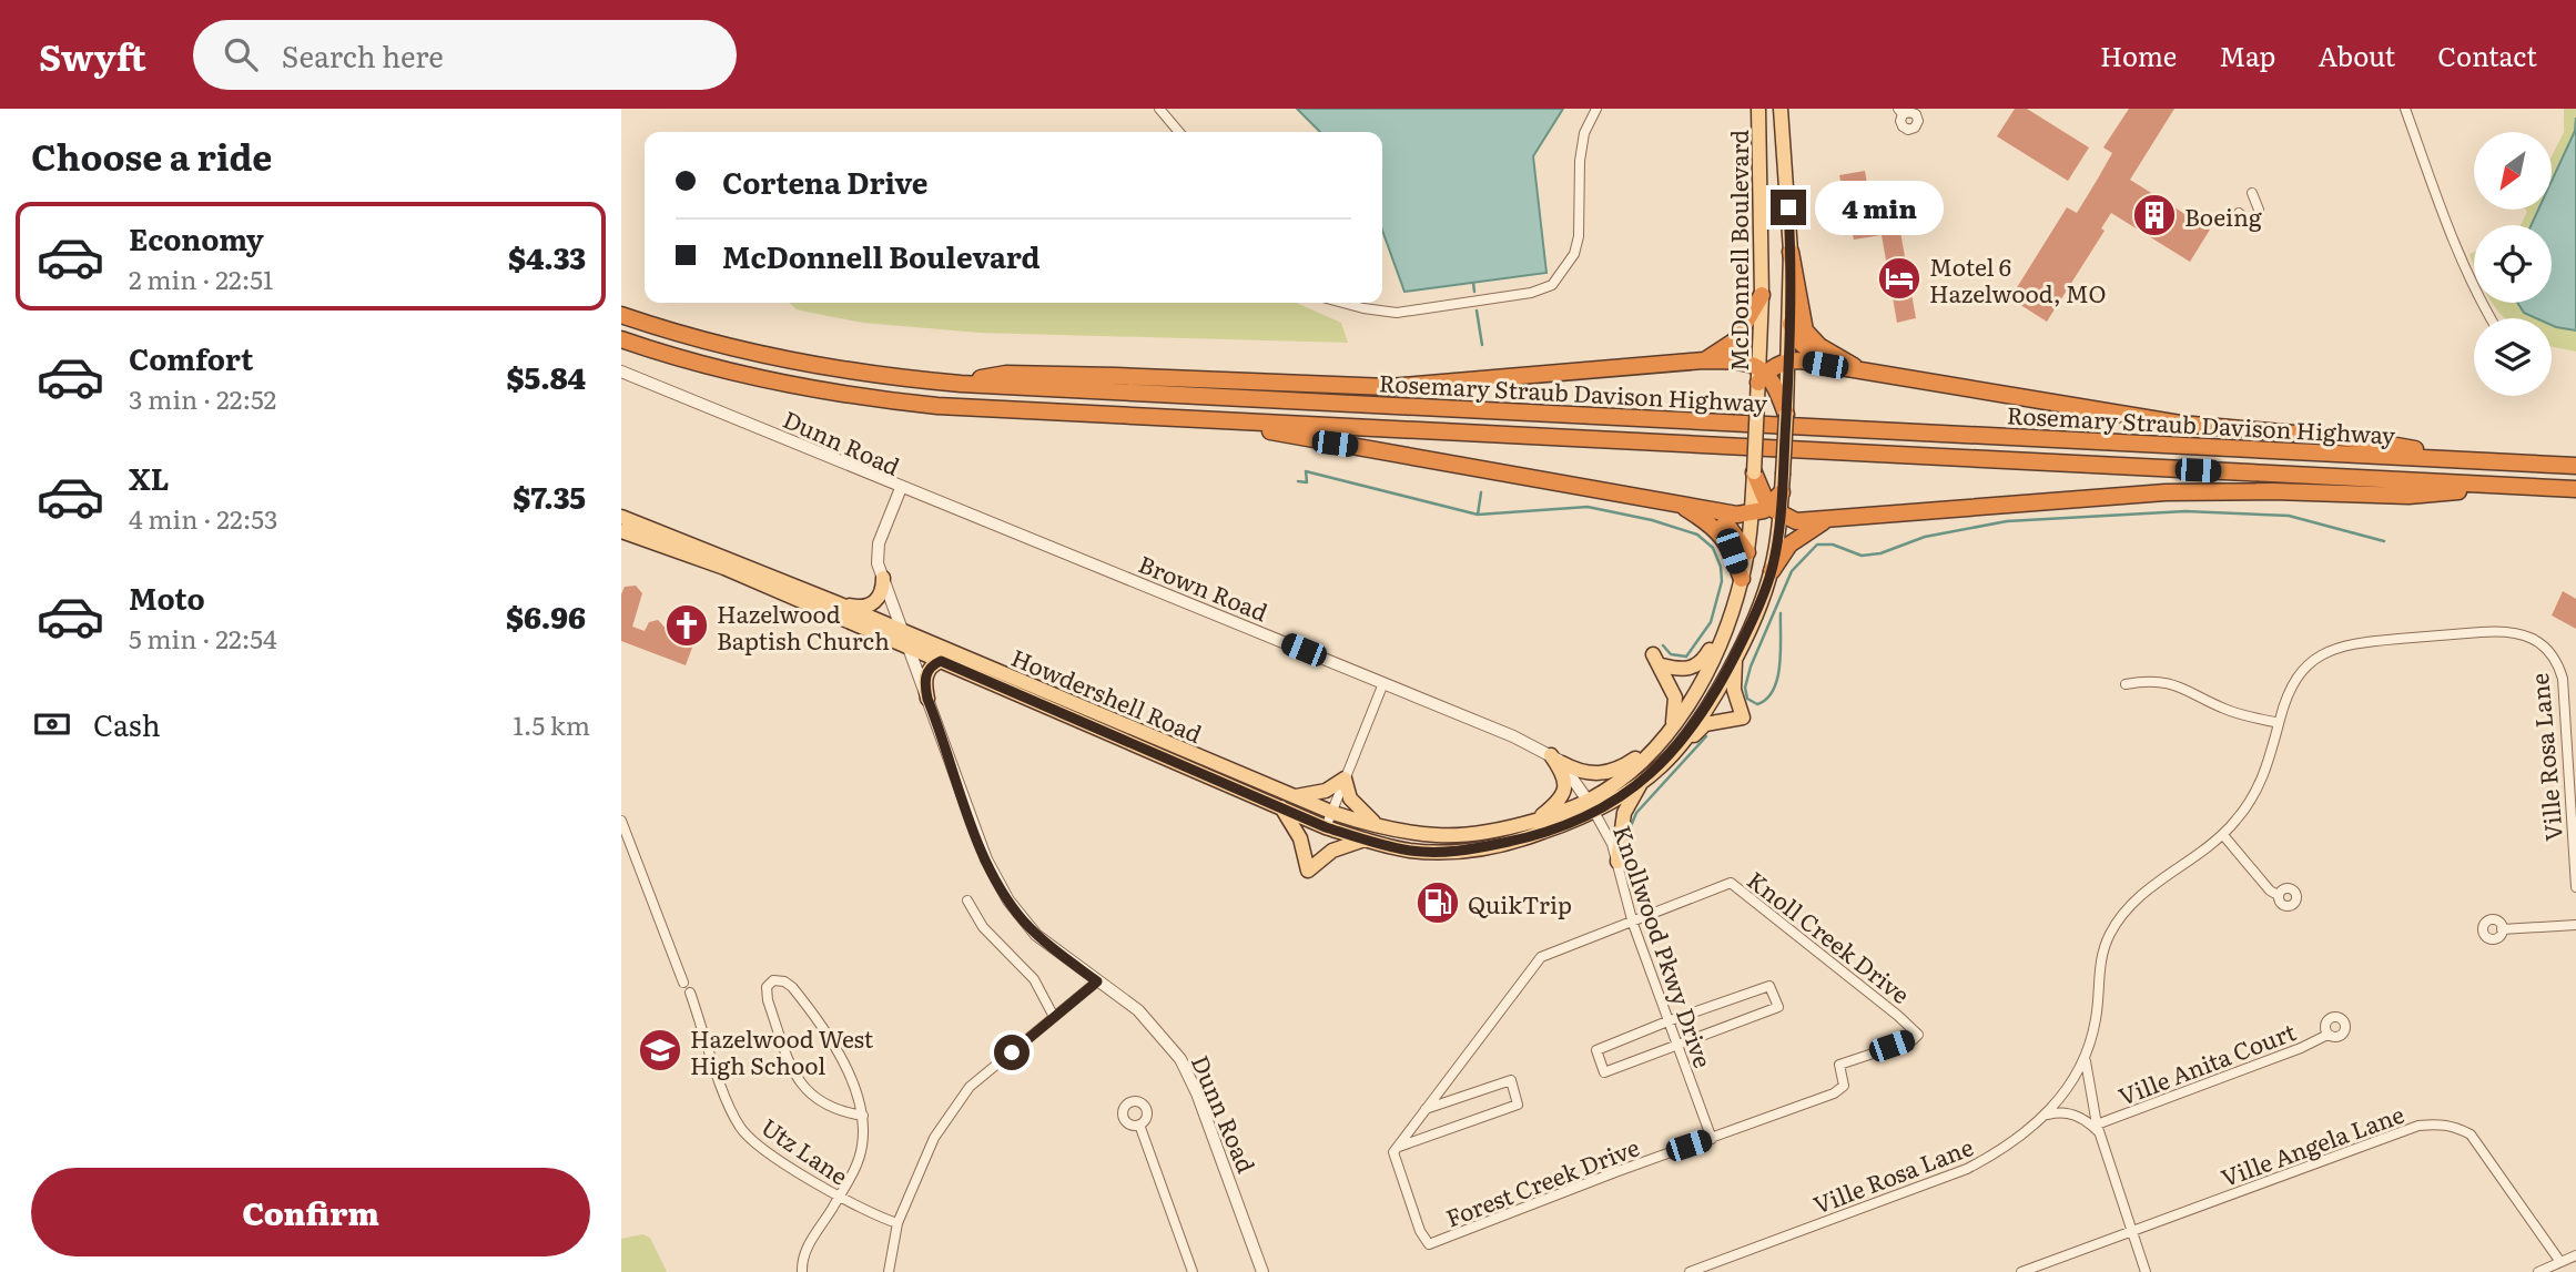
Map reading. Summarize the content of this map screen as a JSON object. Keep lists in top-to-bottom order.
{
  "streets": {
    "highway": ["Rosemary Straub Davison Highway"],
    "main road": ["McDonnell Boulevard", "Howdershell Road"],
    "street": [
      "Dunn Road",
      "Brown Road",
      "Ville Rosa Lane",
      "Knoll Creek Drive",
      "Knollwood Pkwy Drive",
      "Ville Anita Court",
      "Ville Angela Lane",
      "Utz Lane",
      "Forest Creek Drive"
    ]
  },
  "crossings": [
    ["McDonnell Boulevard", "Brown Road"],
    ["McDonnell Boulevard", "Howdershell Road"],
    ["McDonnell Boulevard", "Knollwood Pkwy Drive"],
    ["Dunn Road", "Brown Road"],
    ["Dunn Road", "Howdershell Road"],
    ["Brown Road", "Howdershell Road"],
    ["Brown Road", "Knollwood Pkwy Drive"],
    ["Howdershell Road", "Knollwood Pkwy Drive"],
    ["Knoll Creek Drive", "Knollwood Pkwy Drive"],
    ["Knoll Creek Drive", "Forest Creek Drive"],
    ["Knollwood Pkwy Drive", "Forest Creek Drive"]
  ],
  "places": {
    "building": ["Boeing"],
    "hotel": ["Motel 6 Hazelwood, MO"],
    "church": ["Hazelwood Baptish Church"],
    "fuel station": ["QuikTrip"],
    "school or university": ["Hazelwood West High School"]
  },
  "north": "bottom left",
  "page": {
    "header": "Swyft",
    "search": "Search here",
    "nav": [
      "Home",
      "Map",
      "About",
      "Contact"
    ],
    "heading": "Choose a ride",
    "banner": ["Cortena Drive", "McDonnell Boulevard"],
    "bubble": "4 min",
    "list": [
      {
        "name": "Economy",
        "note": "2 min · 22:51",
        "value": "$4.33"
      },
      {
        "name": "Comfort",
        "note": "3 min · 22:52",
        "value": "$5.84"
      },
      {
        "name": "XL",
        "note": "4 min · 22:53",
        "value": "$7.35"
      },
      {
        "name": "Moto",
        "note": "5 min · 22:54",
        "value": "$6.96"
      }
    ],
    "pay": ["Cash", "1.5 km"],
    "buttons": "Confirm"
  }
}
